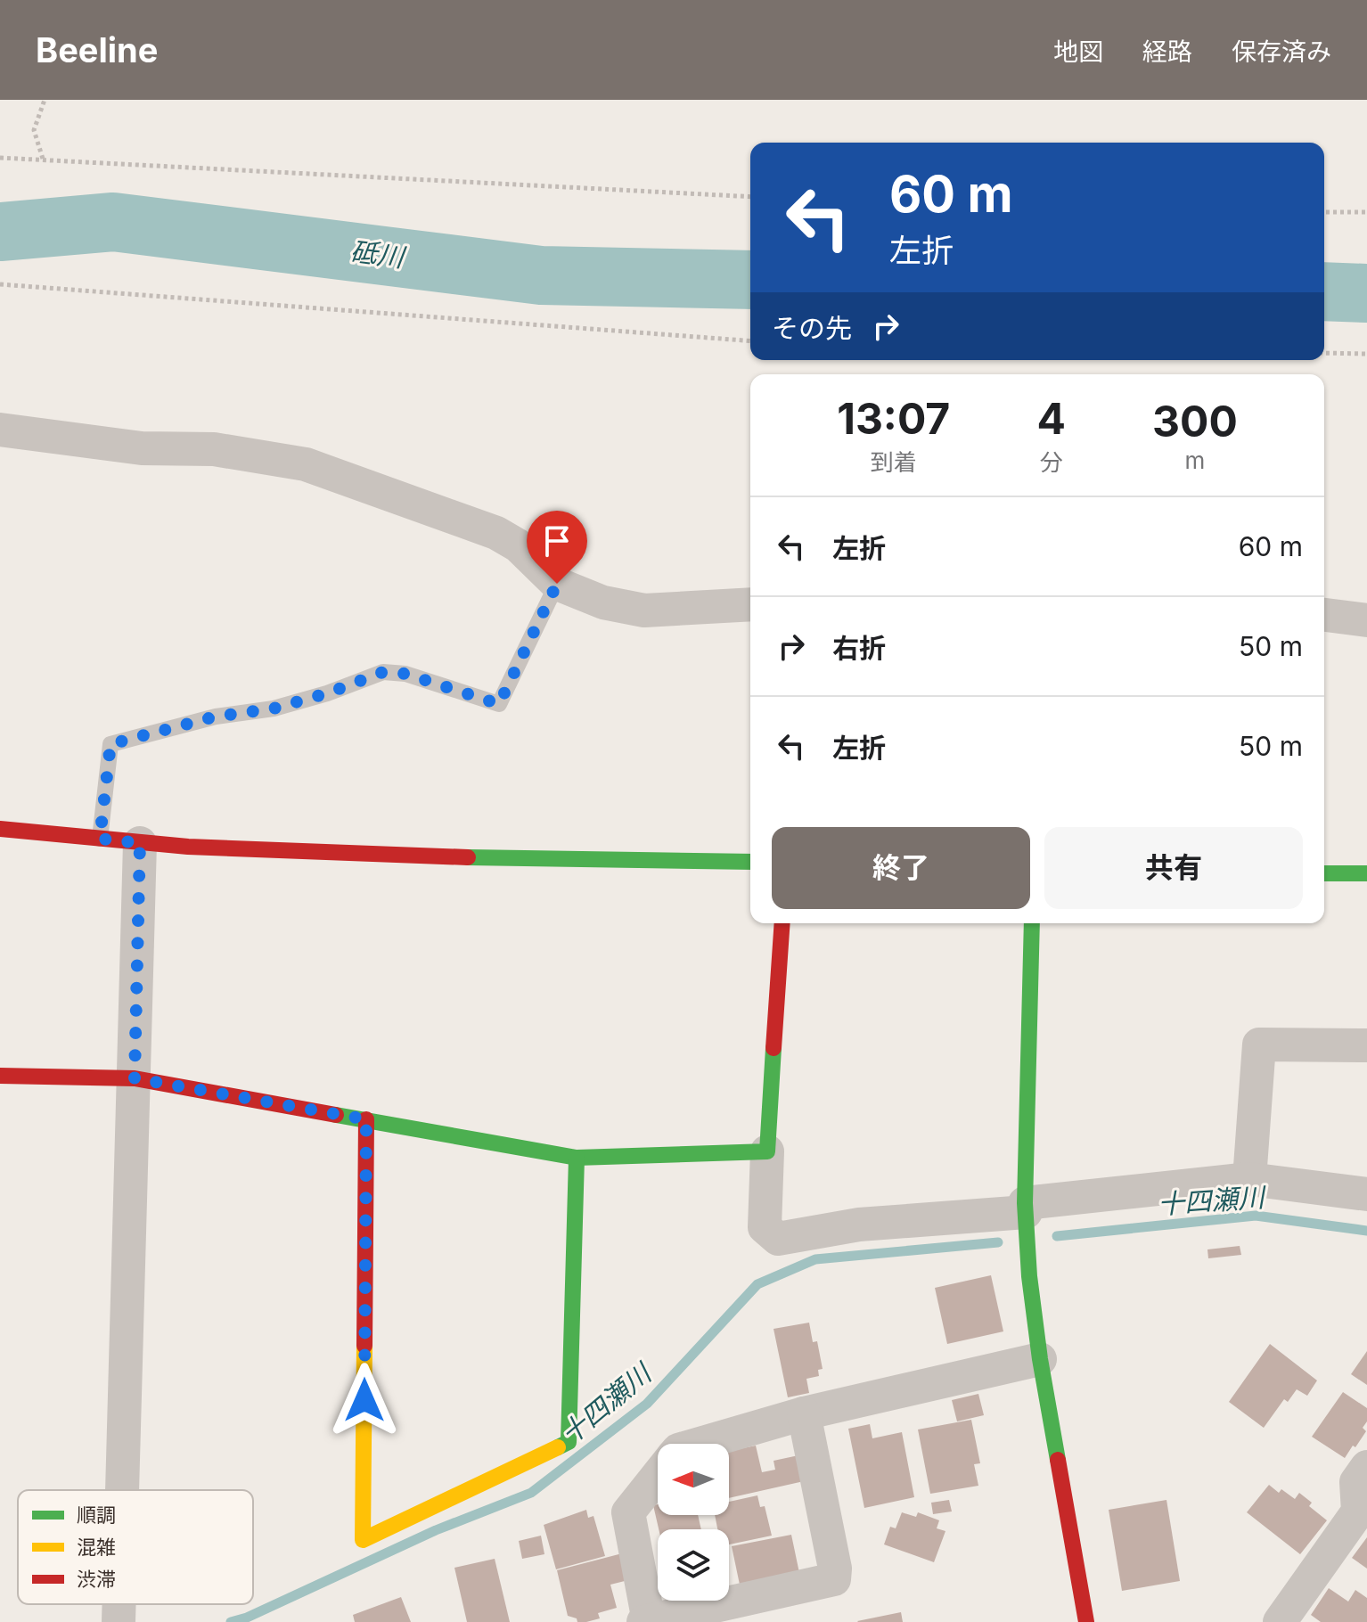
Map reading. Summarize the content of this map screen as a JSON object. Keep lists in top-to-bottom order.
{
  "water": ["砥川", "十四瀬川"],
  "legend": ["順調", "混雑", "渋滞"],
  "north": "left",
  "page": {
    "header": "Beeline",
    "nav": ["地図", "経路", "保存済み"],
    "turn": ["60 m", "左折"],
    "then": "その先",
    "eta": [
      "13:07",
      "到着",
      "4",
      "分",
      "300",
      "m"
    ],
    "list": [
      {
        "name": "左折",
        "value": "60 m"
      },
      {
        "name": "右折",
        "value": "50 m"
      },
      {
        "name": "左折",
        "value": "50 m"
      }
    ],
    "buttons": ["終了", "共有"]
  }
}
